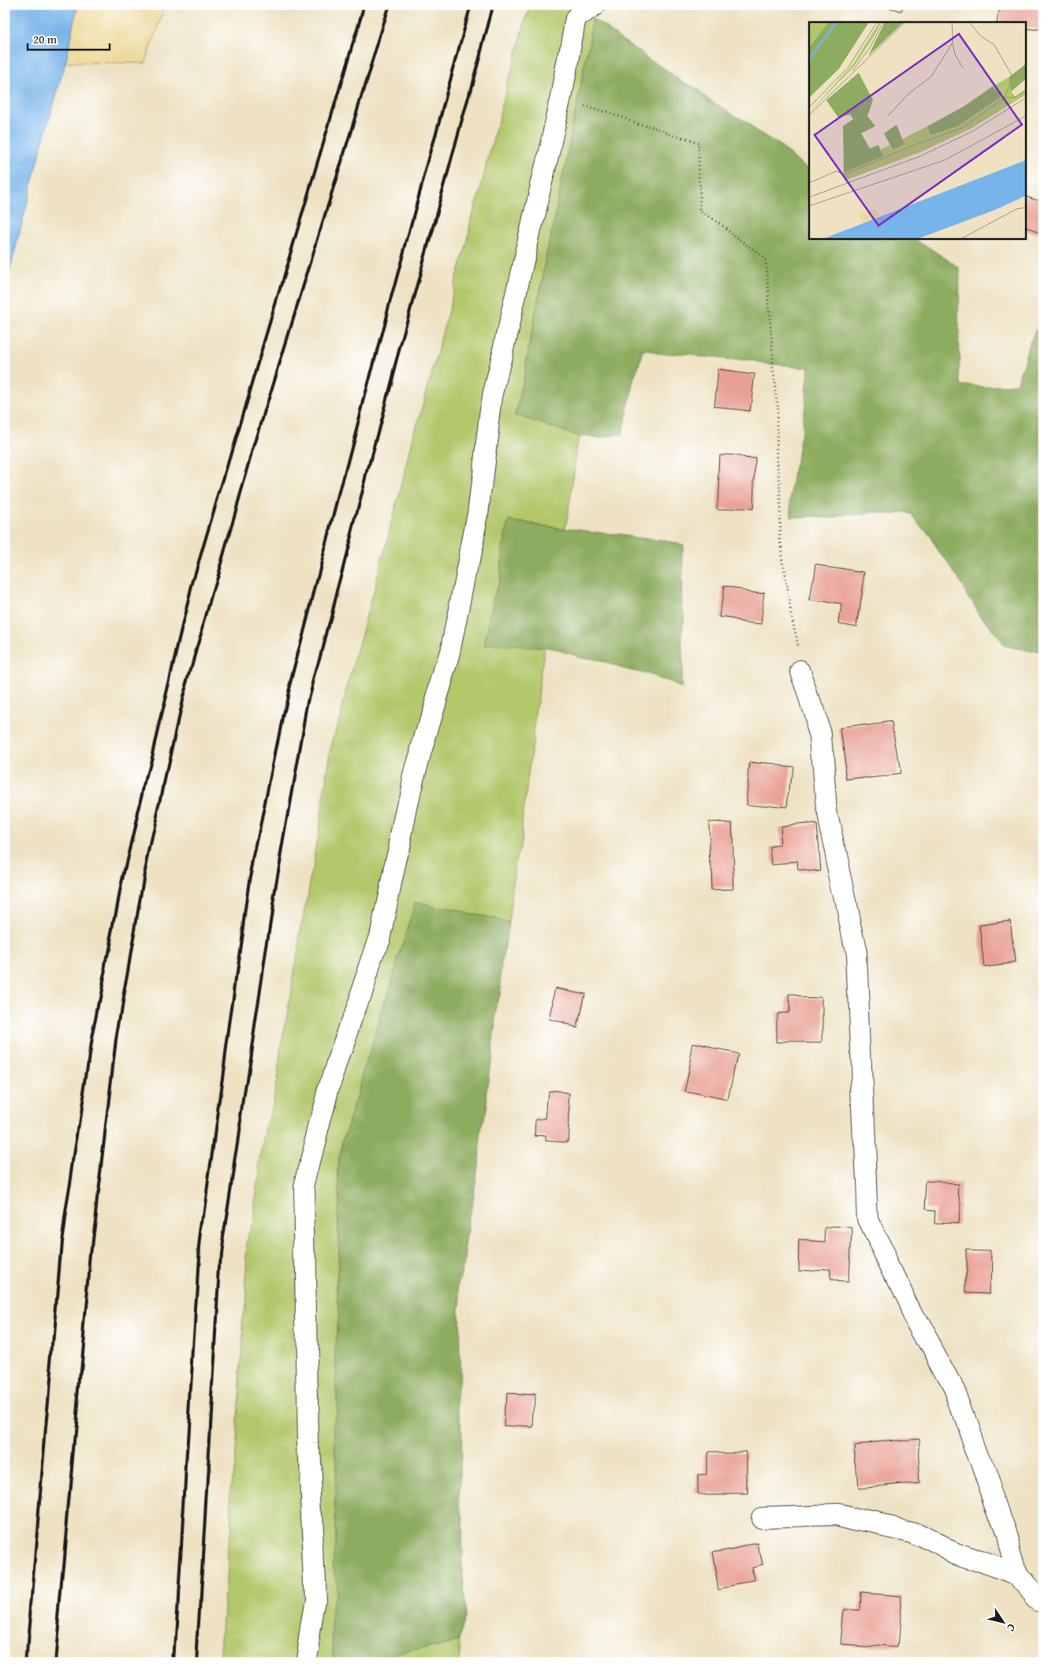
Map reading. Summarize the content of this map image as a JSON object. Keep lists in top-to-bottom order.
{
  "scale_bar": "20 m",
  "north": "bottom right"
}
